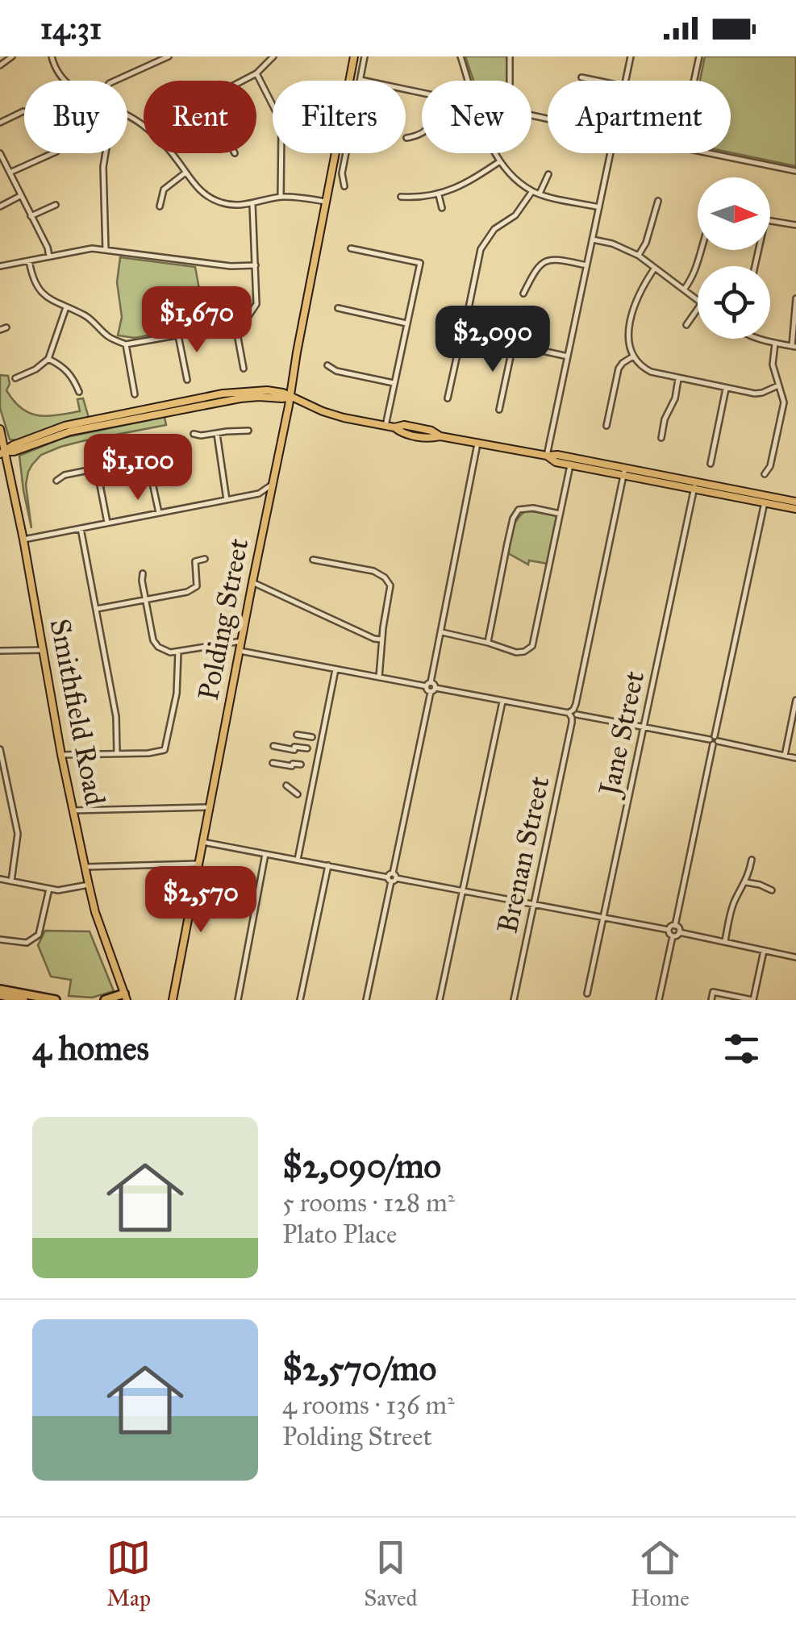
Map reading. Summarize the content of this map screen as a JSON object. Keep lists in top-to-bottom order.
{
  "streets": {
    "main road": ["Polding Street", "Smithfield Road"],
    "street": ["Jane Street", "Brenan Street"]
  },
  "north": "right",
  "page": {
    "status": "14:31",
    "chip": [
      "Buy",
      "Rent",
      "Filters",
      "New",
      "Apartment"
    ],
    "price": [
      "$1,670",
      "$2,090",
      "$1,100",
      "$2,570"
    ],
    "heading": "4 homes",
    "list": [
      {
        "name": "$2,090/mo",
        "note": "5 rooms · 128 m² · Plato Place"
      },
      {
        "name": "$2,570/mo",
        "note": "4 rooms · 136 m² · Polding Street"
      }
    ],
    "tabs": ["Map", "Saved", "Home"]
  }
}
